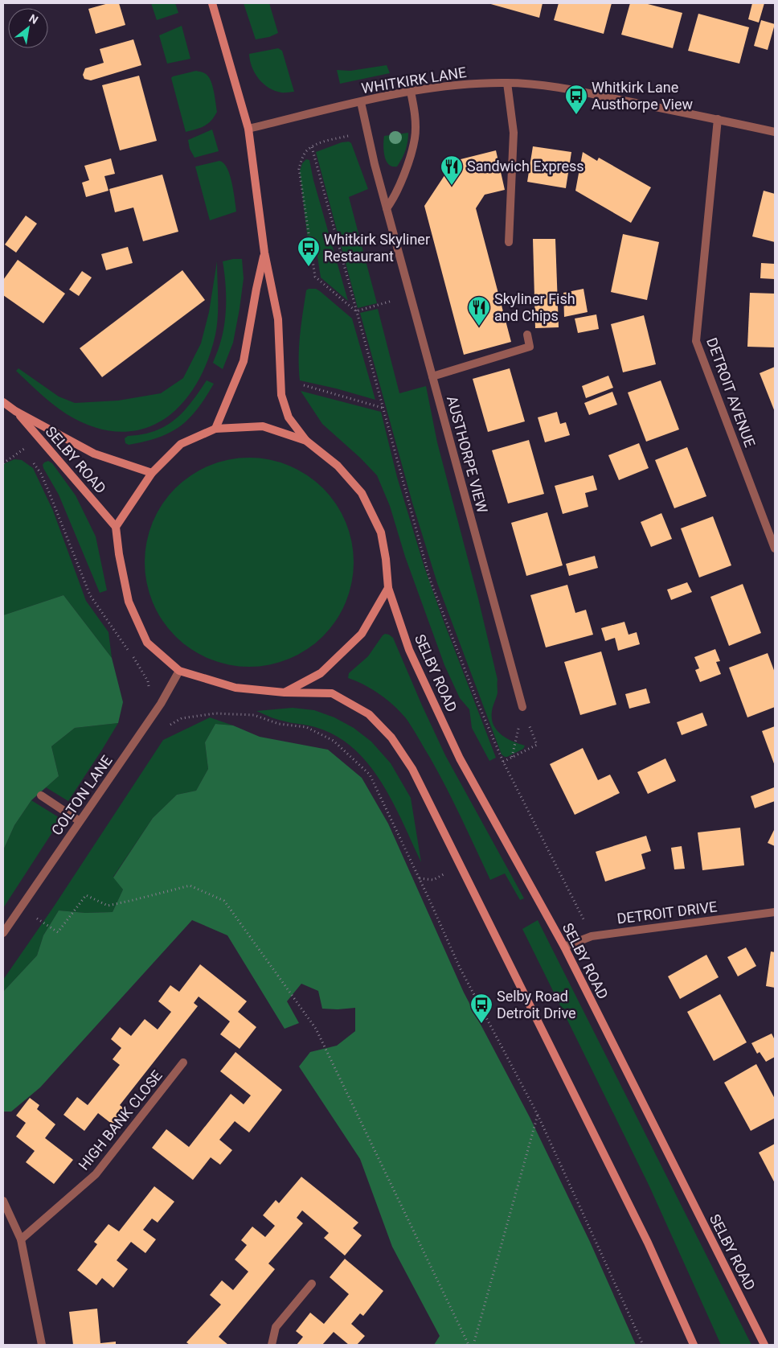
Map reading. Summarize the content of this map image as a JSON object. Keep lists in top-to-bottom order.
{
  "streets": {
    "main road": ["SELBY ROAD"],
    "street": [
      "WHITKIRK LANE",
      "DETROIT AVENUE",
      "AUSTHORPE VIEW",
      "COLTON LANE",
      "DETROIT DRIVE",
      "HIGH BANK CLOSE"
    ]
  },
  "crossings": [
    ["WHITKIRK LANE", "DETROIT AVENUE"],
    ["WHITKIRK LANE", "AUSTHORPE VIEW"],
    ["SELBY ROAD", "DETROIT DRIVE"]
  ],
  "places": {
    "bus stop": ["Whitkirk Lane Austhorpe View", "Whitkirk Skyliner Restaurant", "Selby Road Detroit Drive"],
    "restaurant": ["Sandwich Express", "Skyliner Fish and Chips"]
  },
  "north": "top right"
}
